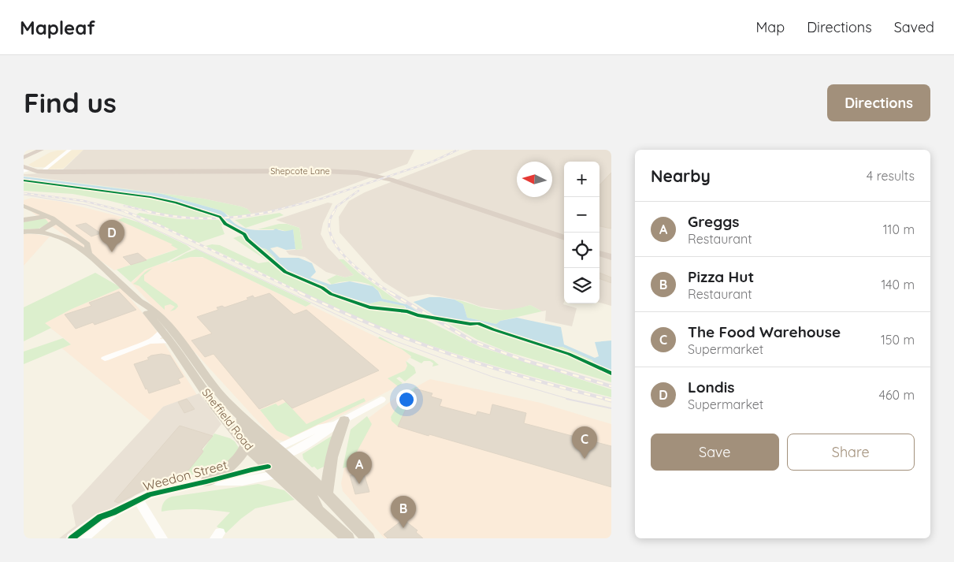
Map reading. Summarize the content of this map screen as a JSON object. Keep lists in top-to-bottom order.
{
  "streets": {
    "highway": ["Shepcote Lane"],
    "main road": ["Sheffield Road"],
    "street": ["Weedon Street"]
  },
  "crossings": [
    ["Sheffield Road", "Weedon Street"]
  ],
  "north": "left",
  "page": {
    "header": "Mapleaf",
    "nav": ["Map", "Directions", "Saved"],
    "buttons": [
      "Directions",
      ["Save", "Share"]
    ],
    "title": "Find us",
    "heading": ["Nearby", "4 results"],
    "map_buttons": ["+", "−"],
    "list": [
      {
        "mark": "A",
        "name": "Greggs",
        "note": "Restaurant",
        "value": "110 m"
      },
      {
        "mark": "B",
        "name": "Pizza Hut",
        "note": "Restaurant",
        "value": "140 m"
      },
      {
        "mark": "C",
        "name": "The Food Warehouse",
        "note": "Supermarket",
        "value": "150 m"
      },
      {
        "mark": "D",
        "name": "Londis",
        "note": "Supermarket",
        "value": "460 m"
      }
    ],
    "pins": [
      "D",
      "C",
      "A",
      "B"
    ]
  }
}
